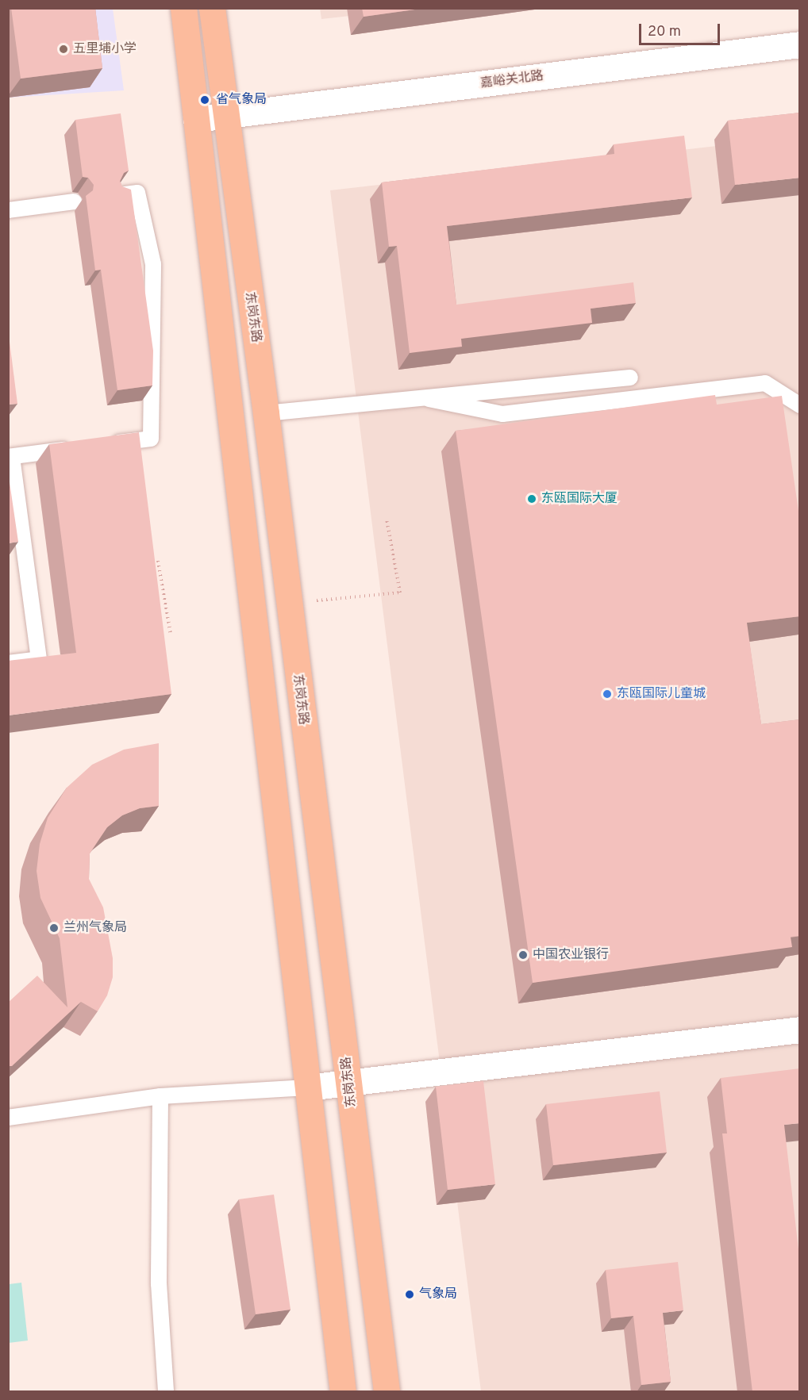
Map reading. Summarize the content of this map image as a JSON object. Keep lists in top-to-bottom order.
{
  "streets": {
    "main road": ["嘉峪关北路", "东岗东路"]
  },
  "crossings": [
    ["嘉峪关北路", "东岗东路"]
  ],
  "places": [
    "五里埔小学",
    "省气象局",
    "东瓯国际大厦",
    "东瓯国际儿童城",
    "兰州气象局",
    "中国农业银行",
    "气象局"
  ],
  "scale_bar": "20 m"
}
